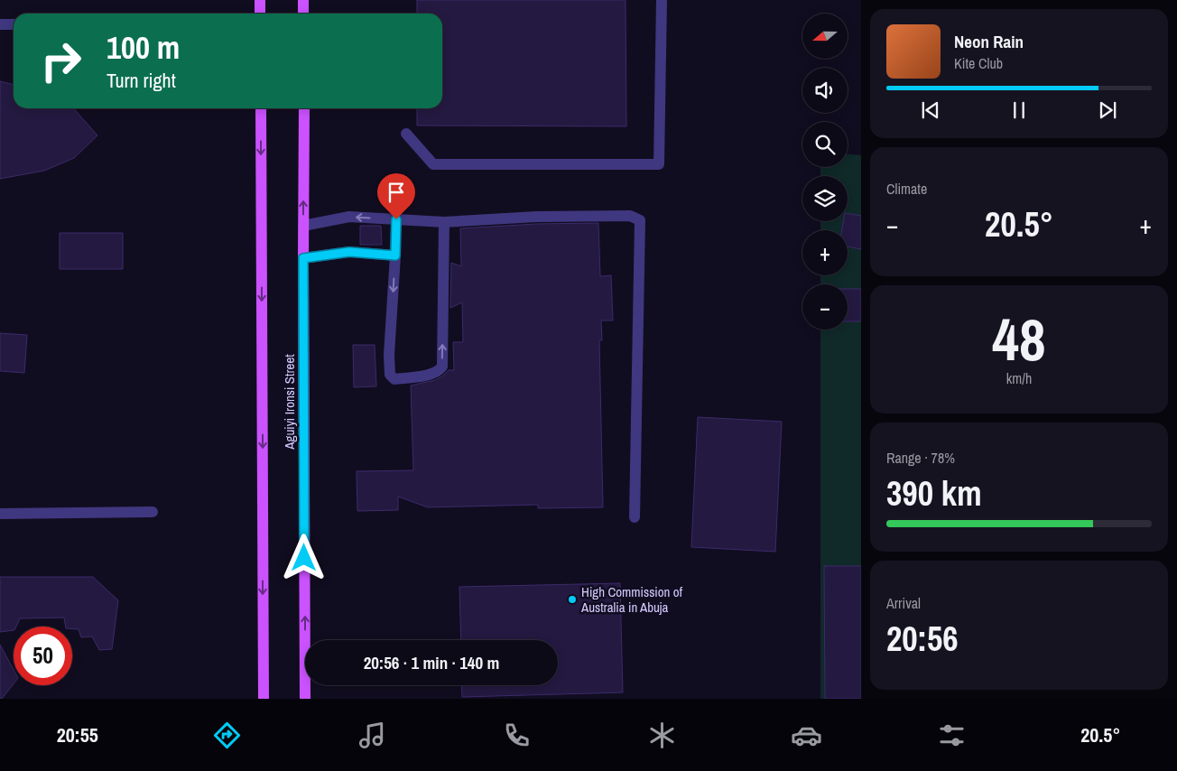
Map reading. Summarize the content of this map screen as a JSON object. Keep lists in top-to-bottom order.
{
  "streets": {
    "main road": ["Aguiyi Ironsi Street"]
  },
  "places": ["High Commission of Australia in Abuja"],
  "north": "left",
  "page": {
    "map_buttons": ["+", "−"],
    "turn": ["100 m", "Turn right"],
    "song": ["Neon Rain", "Kite Club"],
    "tile": [
      "Climate",
      ["48", "km/h"],
      ["Range · 78%", "390 km"],
      ["Arrival", "20:56"]
    ],
    "heat": ["−", "20.5°", "+"],
    "limit": "50",
    "trip": "20:56 · 1 min · 140 m",
    "tabs": ["20:55", "20.5°"]
  }
}
